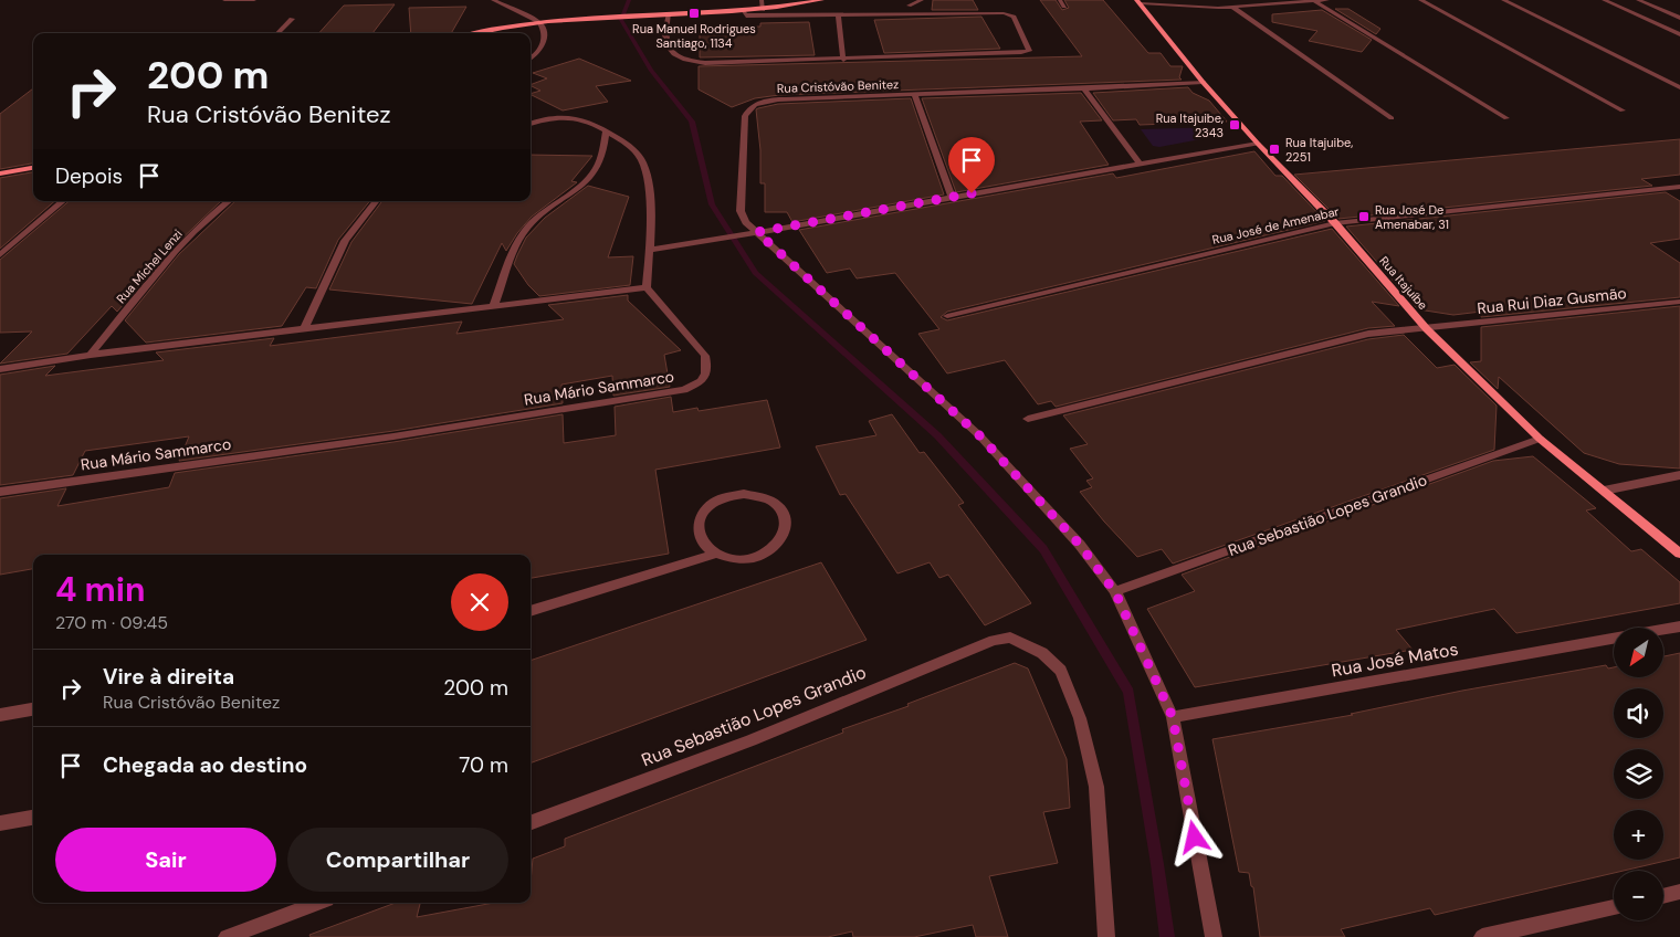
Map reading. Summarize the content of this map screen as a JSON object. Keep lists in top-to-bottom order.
{
  "streets": {
    "main road": ["Rua Itajuíbe"],
    "street": [
      "Rua Cristóvão Benitez",
      "Rua José de Amenabar",
      "Rua Michel Lenzi",
      "Rua Rui Diaz Gusmão",
      "Rua Mário Sammarco",
      "Rua Sebastião Lopes Grandio",
      "Rua José Matos"
    ]
  },
  "crossings": [
    ["Rua Cristóvão Benitez", "Rua Itajuíbe"],
    ["Rua José de Amenabar", "Rua Itajuíbe"],
    ["Rua Itajuíbe", "Rua Rui Diaz Gusmão"],
    ["Rua Itajuíbe", "Rua Sebastião Lopes Grandio"]
  ],
  "places": {
    "transit": [
      "Rua Manuel Rodrigues Santiago, 1134",
      "Rua Itajuibe, 2343",
      "Rua Itajuibe, 2251",
      "Rua José De Amenabar, 31"
    ]
  },
  "north": "bottom left",
  "page": {
    "turn": ["200 m", "Rua Cristóvão Benitez"],
    "then": "Depois",
    "heading": ["4 min", "270 m · 09:45"],
    "map_buttons": ["+", "−"],
    "list": [
      {
        "name": "Vire à direita",
        "note": "Rua Cristóvão Benitez",
        "value": "200 m"
      },
      {
        "name": "Chegada ao destino",
        "value": "70 m"
      }
    ],
    "buttons": ["Sair", "Compartilhar"]
  }
}
